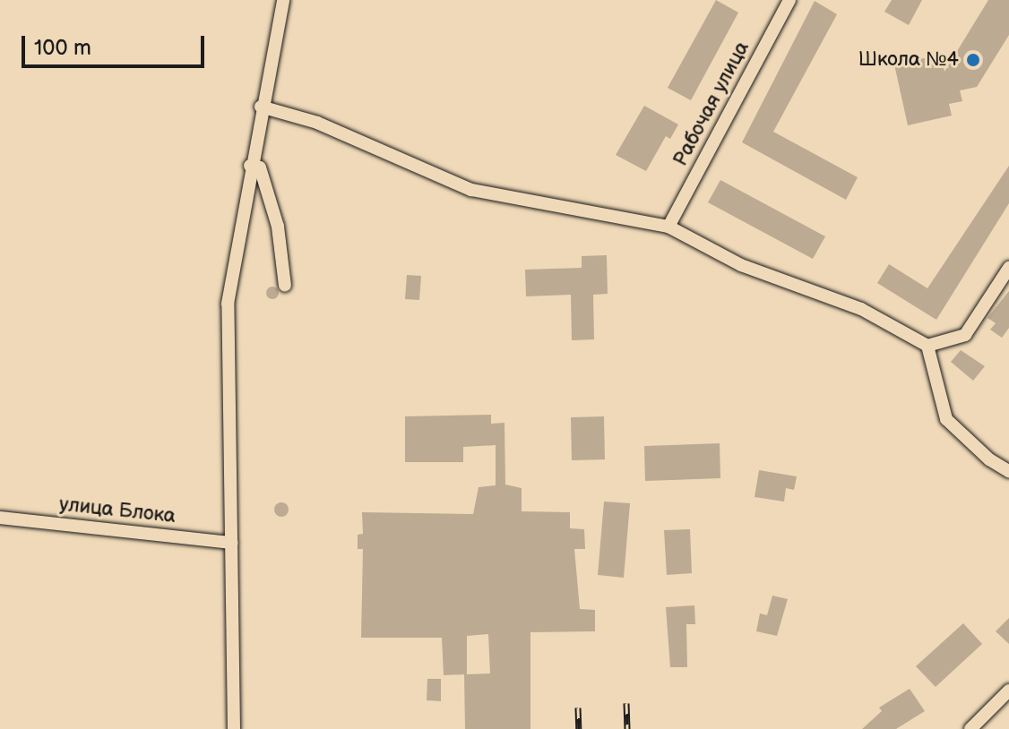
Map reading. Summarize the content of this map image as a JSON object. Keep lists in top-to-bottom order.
{
  "streets": {
    "street": ["Рабочая улица", "улица Блока"]
  },
  "places": ["Школа №4"],
  "scale_bar": "100 m"
}
